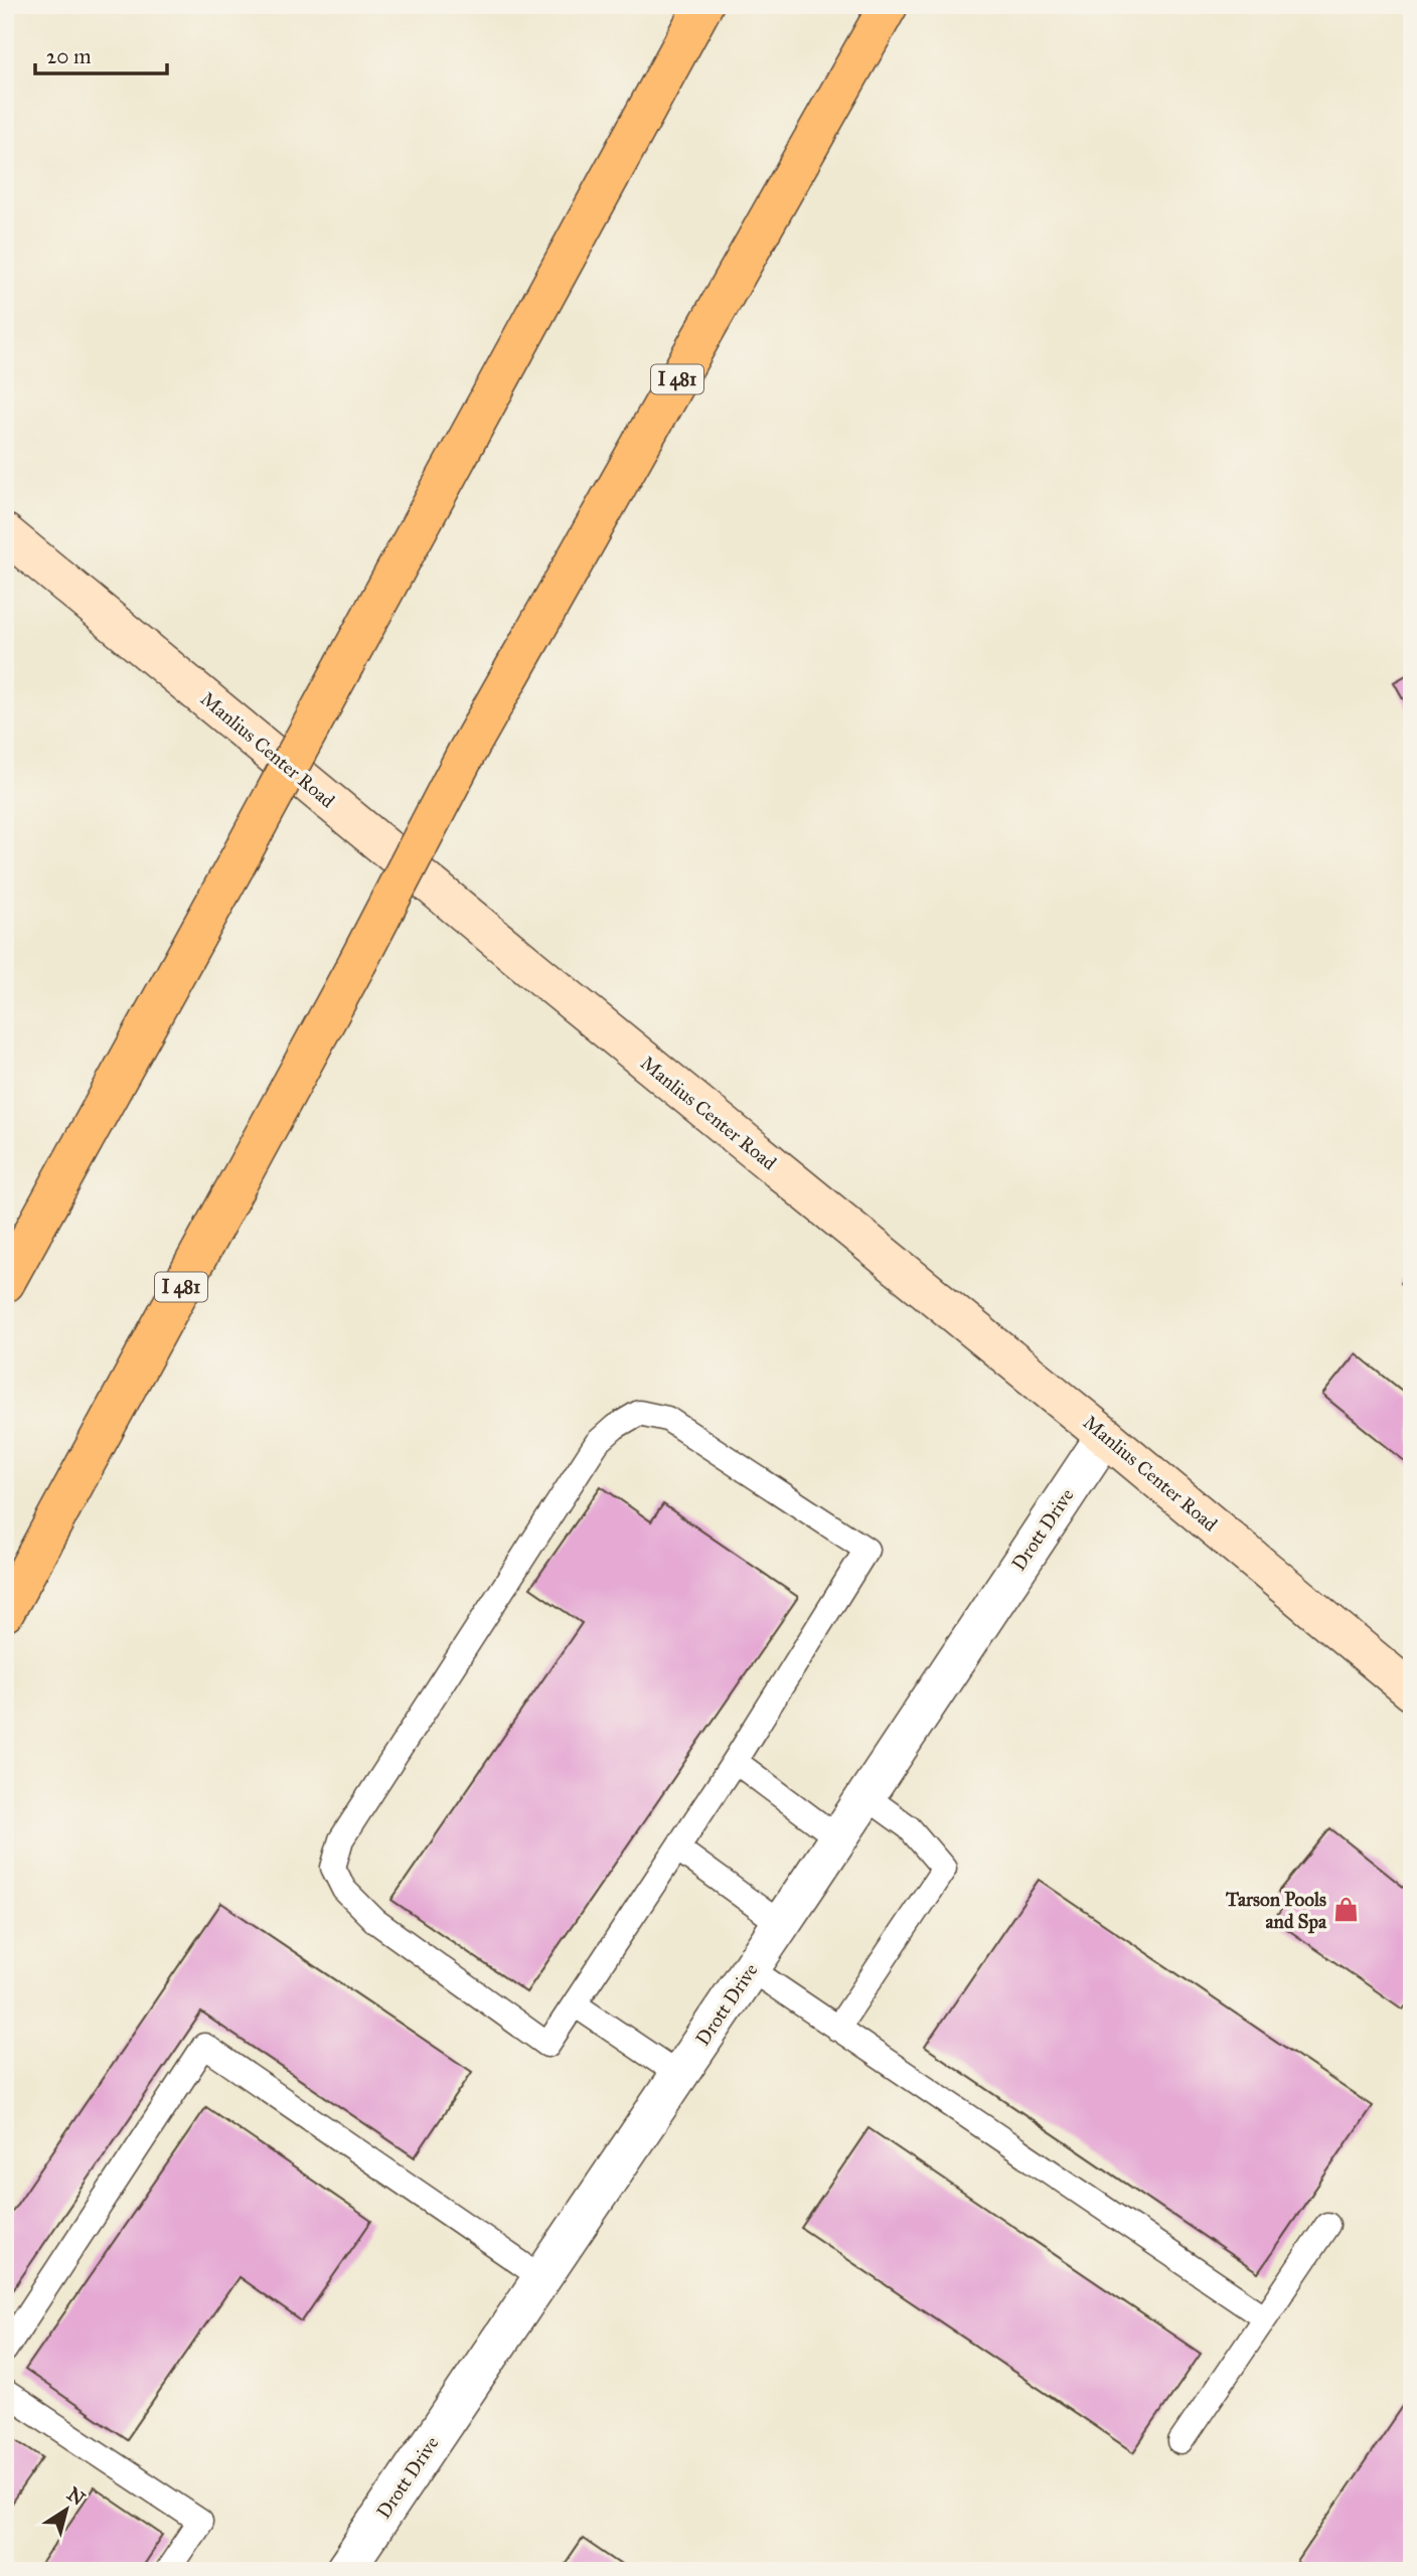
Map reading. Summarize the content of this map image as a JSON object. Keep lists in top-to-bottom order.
{
  "streets": {
    "highway": ["I 481"],
    "main road": ["Manlius Center Road"],
    "street": ["Drott Drive"]
  },
  "crossings": [
    ["Manlius Center Road", "Drott Drive"]
  ],
  "places": {
    "shop": ["Tarson Pools and Spa"]
  },
  "scale_bar": "20 m",
  "north": "top right"
}
